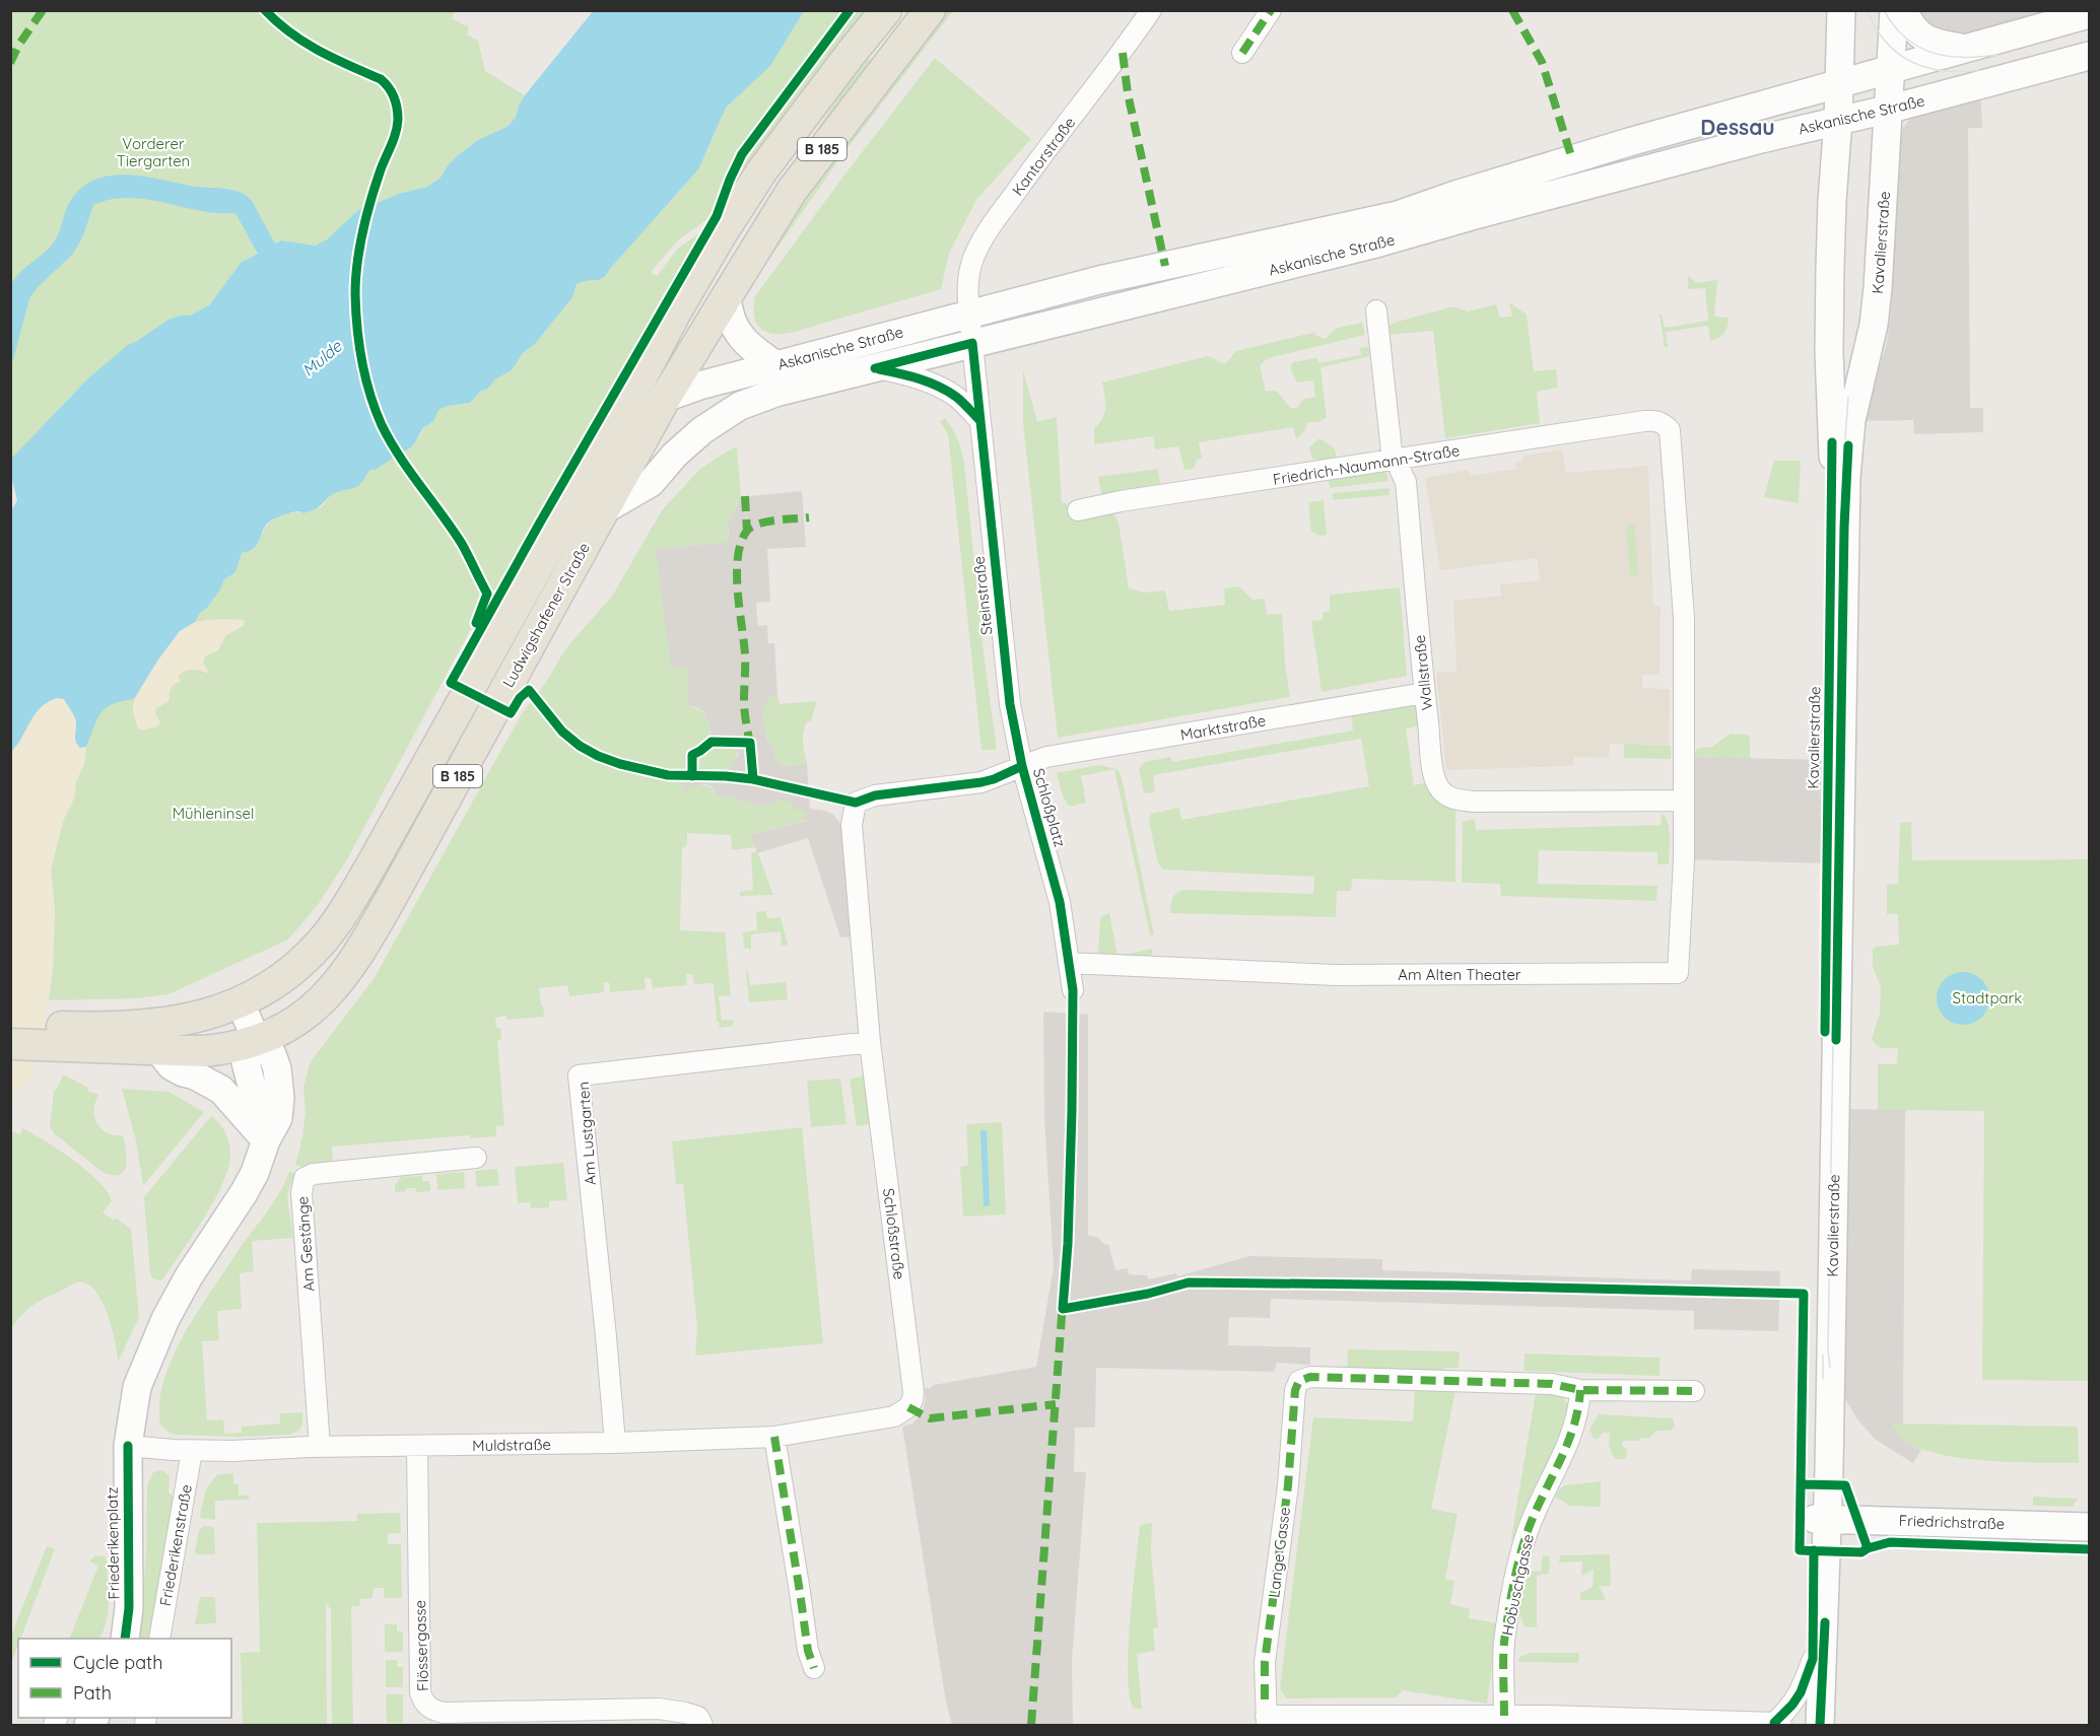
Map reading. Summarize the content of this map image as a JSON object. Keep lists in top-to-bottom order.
{
  "streets": {
    "main road": [
      "Askanische Straße",
      "B 185",
      "Kavalierstraße",
      "Ludwigshafener Straße",
      "Friedrichstraße",
      "Friederikenplatz"
    ],
    "street": [
      "Kantorstraße",
      "Friedrich-Naumann-Straße",
      "Steinstraße",
      "Wallstraße",
      "Marktstraße",
      "Schloßplatz",
      "Am Alten Theater",
      "Am Lustgarten",
      "Schloßstraße",
      "Am Gestänge",
      "Muldstraße",
      "Friederikenstraße",
      "Lange Gasse",
      "Hobuschgasse",
      "Flössergasse"
    ]
  },
  "crossings": [
    ["Askanische Straße", "Kantorstraße"],
    ["Askanische Straße", "Kavalierstraße"],
    ["Askanische Straße", "Steinstraße"],
    ["Askanische Straße", "Ludwigshafener Straße"],
    ["B 185", "Ludwigshafener Straße"],
    ["Kantorstraße", "Steinstraße"],
    ["Kavalierstraße", "Friedrichstraße"],
    ["Friedrich-Naumann-Straße", "Wallstraße"],
    ["Friedrich-Naumann-Straße", "Am Alten Theater"],
    ["Steinstraße", "Marktstraße"],
    ["Steinstraße", "Schloßplatz"],
    ["Ludwigshafener Straße", "Friederikenplatz"],
    ["Wallstraße", "Marktstraße"],
    ["Wallstraße", "Am Alten Theater"],
    ["Marktstraße", "Schloßplatz"],
    ["Schloßplatz", "Am Alten Theater"],
    ["Schloßplatz", "Am Lustgarten"],
    ["Schloßplatz", "Schloßstraße"],
    ["Am Lustgarten", "Schloßstraße"],
    ["Am Lustgarten", "Muldstraße"],
    ["Schloßstraße", "Muldstraße"],
    ["Am Gestänge", "Muldstraße"],
    ["Muldstraße", "Friederikenplatz"],
    ["Muldstraße", "Friederikenstraße"],
    ["Muldstraße", "Flössergasse"],
    ["Lange Gasse", "Hobuschgasse"]
  ],
  "districts": ["Dessau"],
  "water": ["Mulde"],
  "parks": ["Vorderer Tiergarten", "Mühleninsel", "Stadtpark"],
  "legend": ["Cycle path", "Path"]
}
